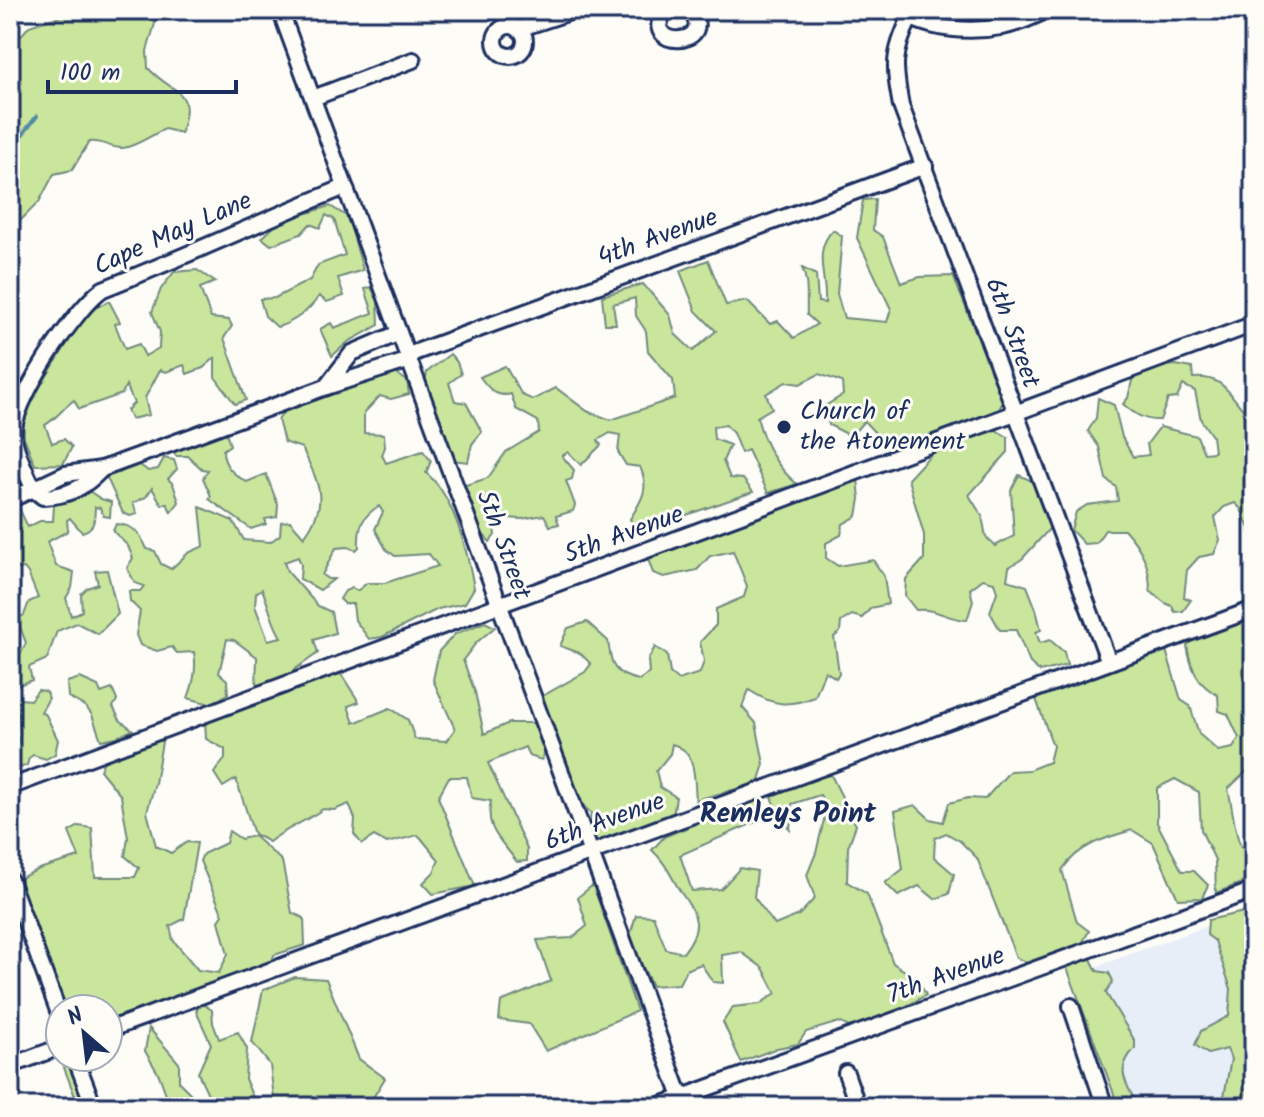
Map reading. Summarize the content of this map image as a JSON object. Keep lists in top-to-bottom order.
{
  "streets": {
    "street": [
      "Cape May Lane",
      "4th Avenue",
      "6th Street",
      "5th Avenue",
      "5th Street",
      "6th Avenue",
      "7th Avenue"
    ]
  },
  "crossings": [
    ["Cape May Lane", "4th Avenue"],
    ["Cape May Lane", "5th Street"],
    ["4th Avenue", "6th Street"],
    ["4th Avenue", "5th Street"],
    ["6th Street", "5th Avenue"],
    ["6th Street", "6th Avenue"],
    ["5th Avenue", "5th Street"],
    ["5th Street", "6th Avenue"],
    ["5th Street", "7th Avenue"]
  ],
  "districts": ["Remleys Point"],
  "places": ["Church of the Atonement"],
  "scale_bar": "100 m",
  "north": "top left"
}
